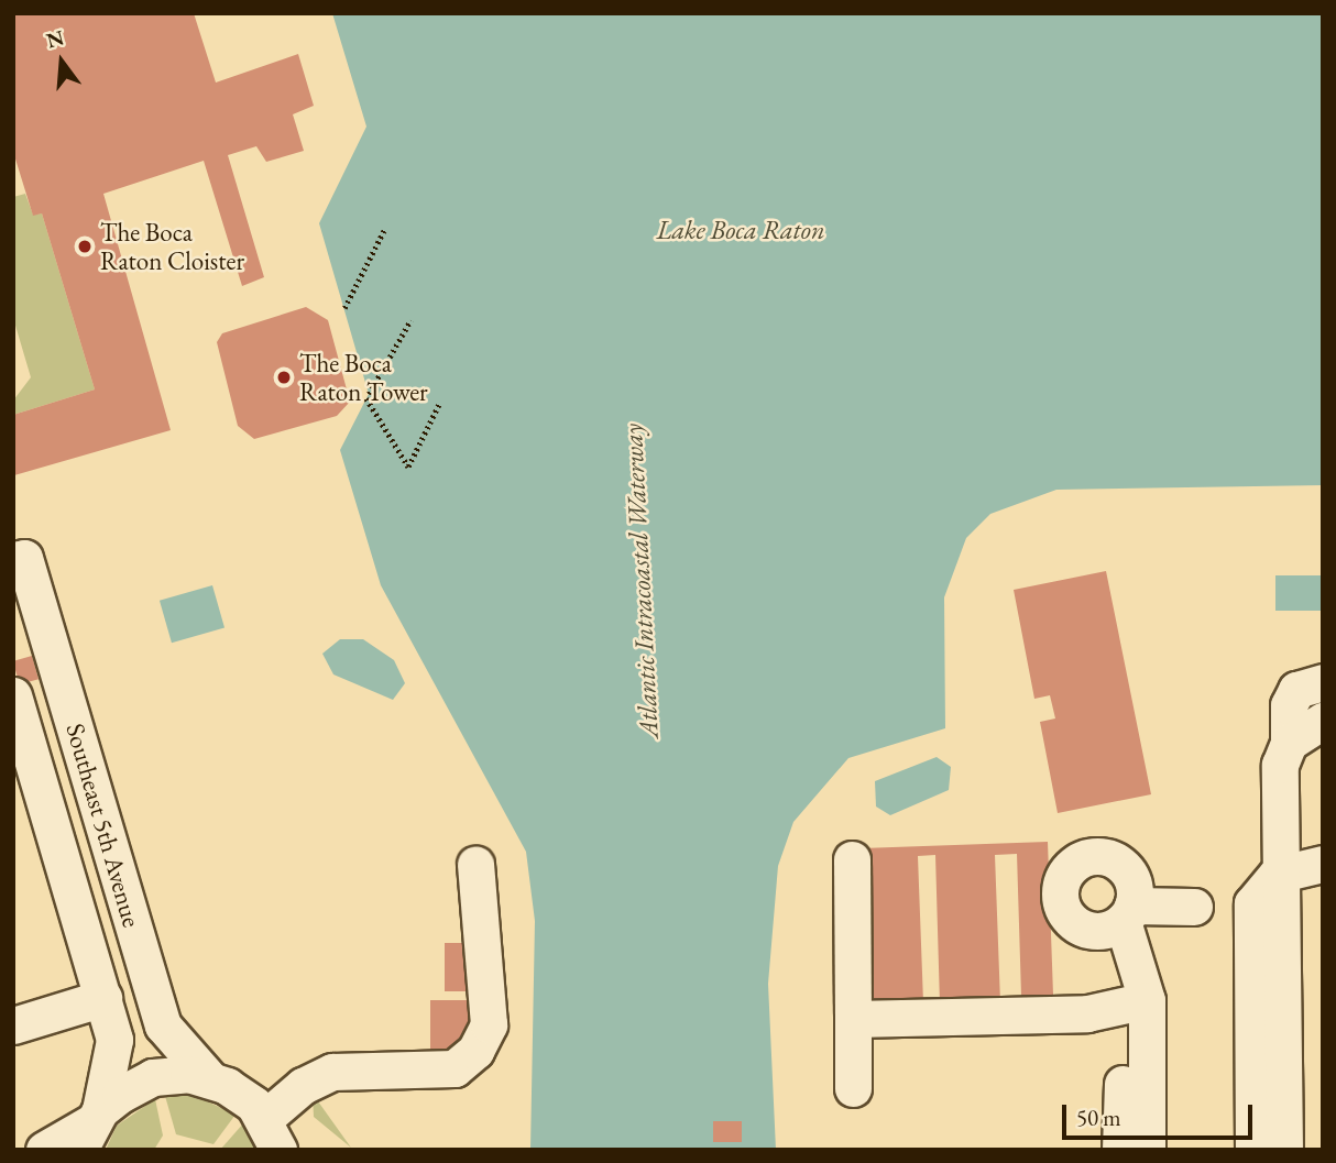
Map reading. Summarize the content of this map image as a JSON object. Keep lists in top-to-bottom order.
{
  "streets": {
    "street": ["Southeast 5th Avenue"]
  },
  "water": ["Lake Boca Raton", "Atlantic Intracoastal Waterway"],
  "places": ["The Boca Raton Cloister", "The Boca Raton Tower"],
  "scale_bar": "50 m",
  "north": "top"
}
